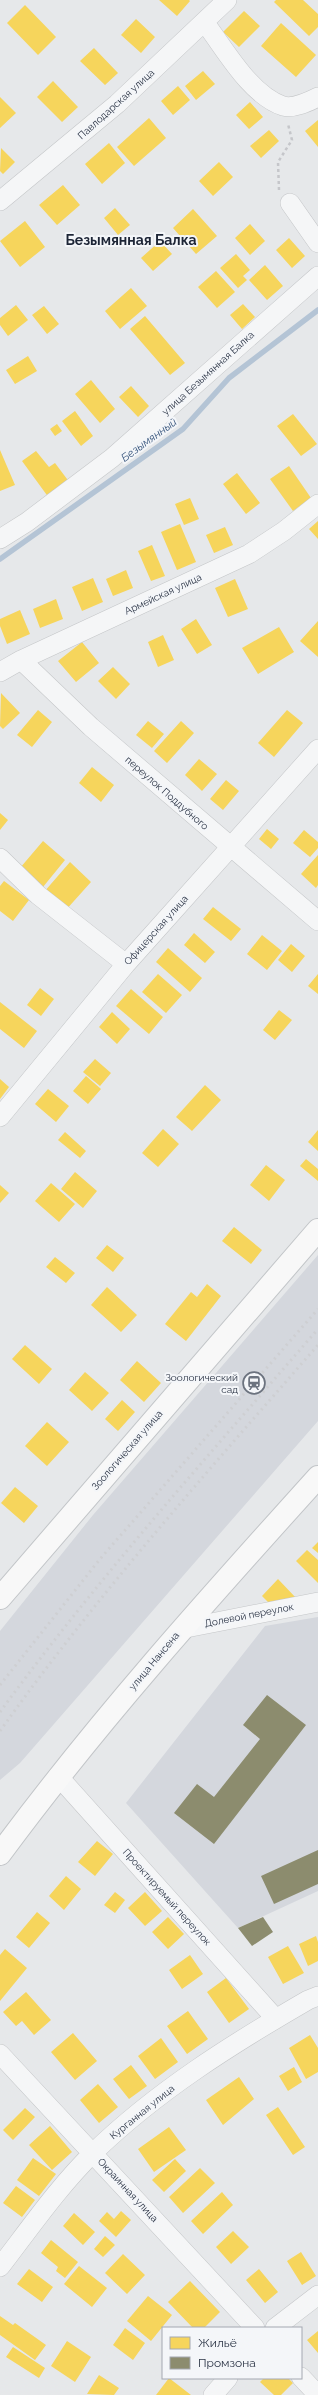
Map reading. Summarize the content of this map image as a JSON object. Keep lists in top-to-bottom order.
{
  "streets": {
    "main road": ["Зоологическая улица", "улица Нансена"],
    "street": [
      "Павлодарская улица",
      "улица Безымянная Балка",
      "Армейская улица",
      "переулок Поддубного",
      "Офицерская улица",
      "Долевой переулок",
      "Проектируемый переулок",
      "Курганная улица",
      "Окраинная улица"
    ]
  },
  "crossings": [
    ["Армейская улица", "переулок Поддубного"],
    ["переулок Поддубного", "Офицерская улица"],
    ["Долевой переулок", "улица Нансена"],
    ["улица Нансена", "Проектируемый переулок"],
    ["Проектируемый переулок", "Курганная улица"],
    ["Курганная улица", "Окраинная улица"]
  ],
  "districts": ["Безымянная Балка"],
  "water": ["Безымянный"],
  "places": {
    "station": ["Зоологический сад"]
  },
  "legend": ["Жильё", "Промзона"]
}
